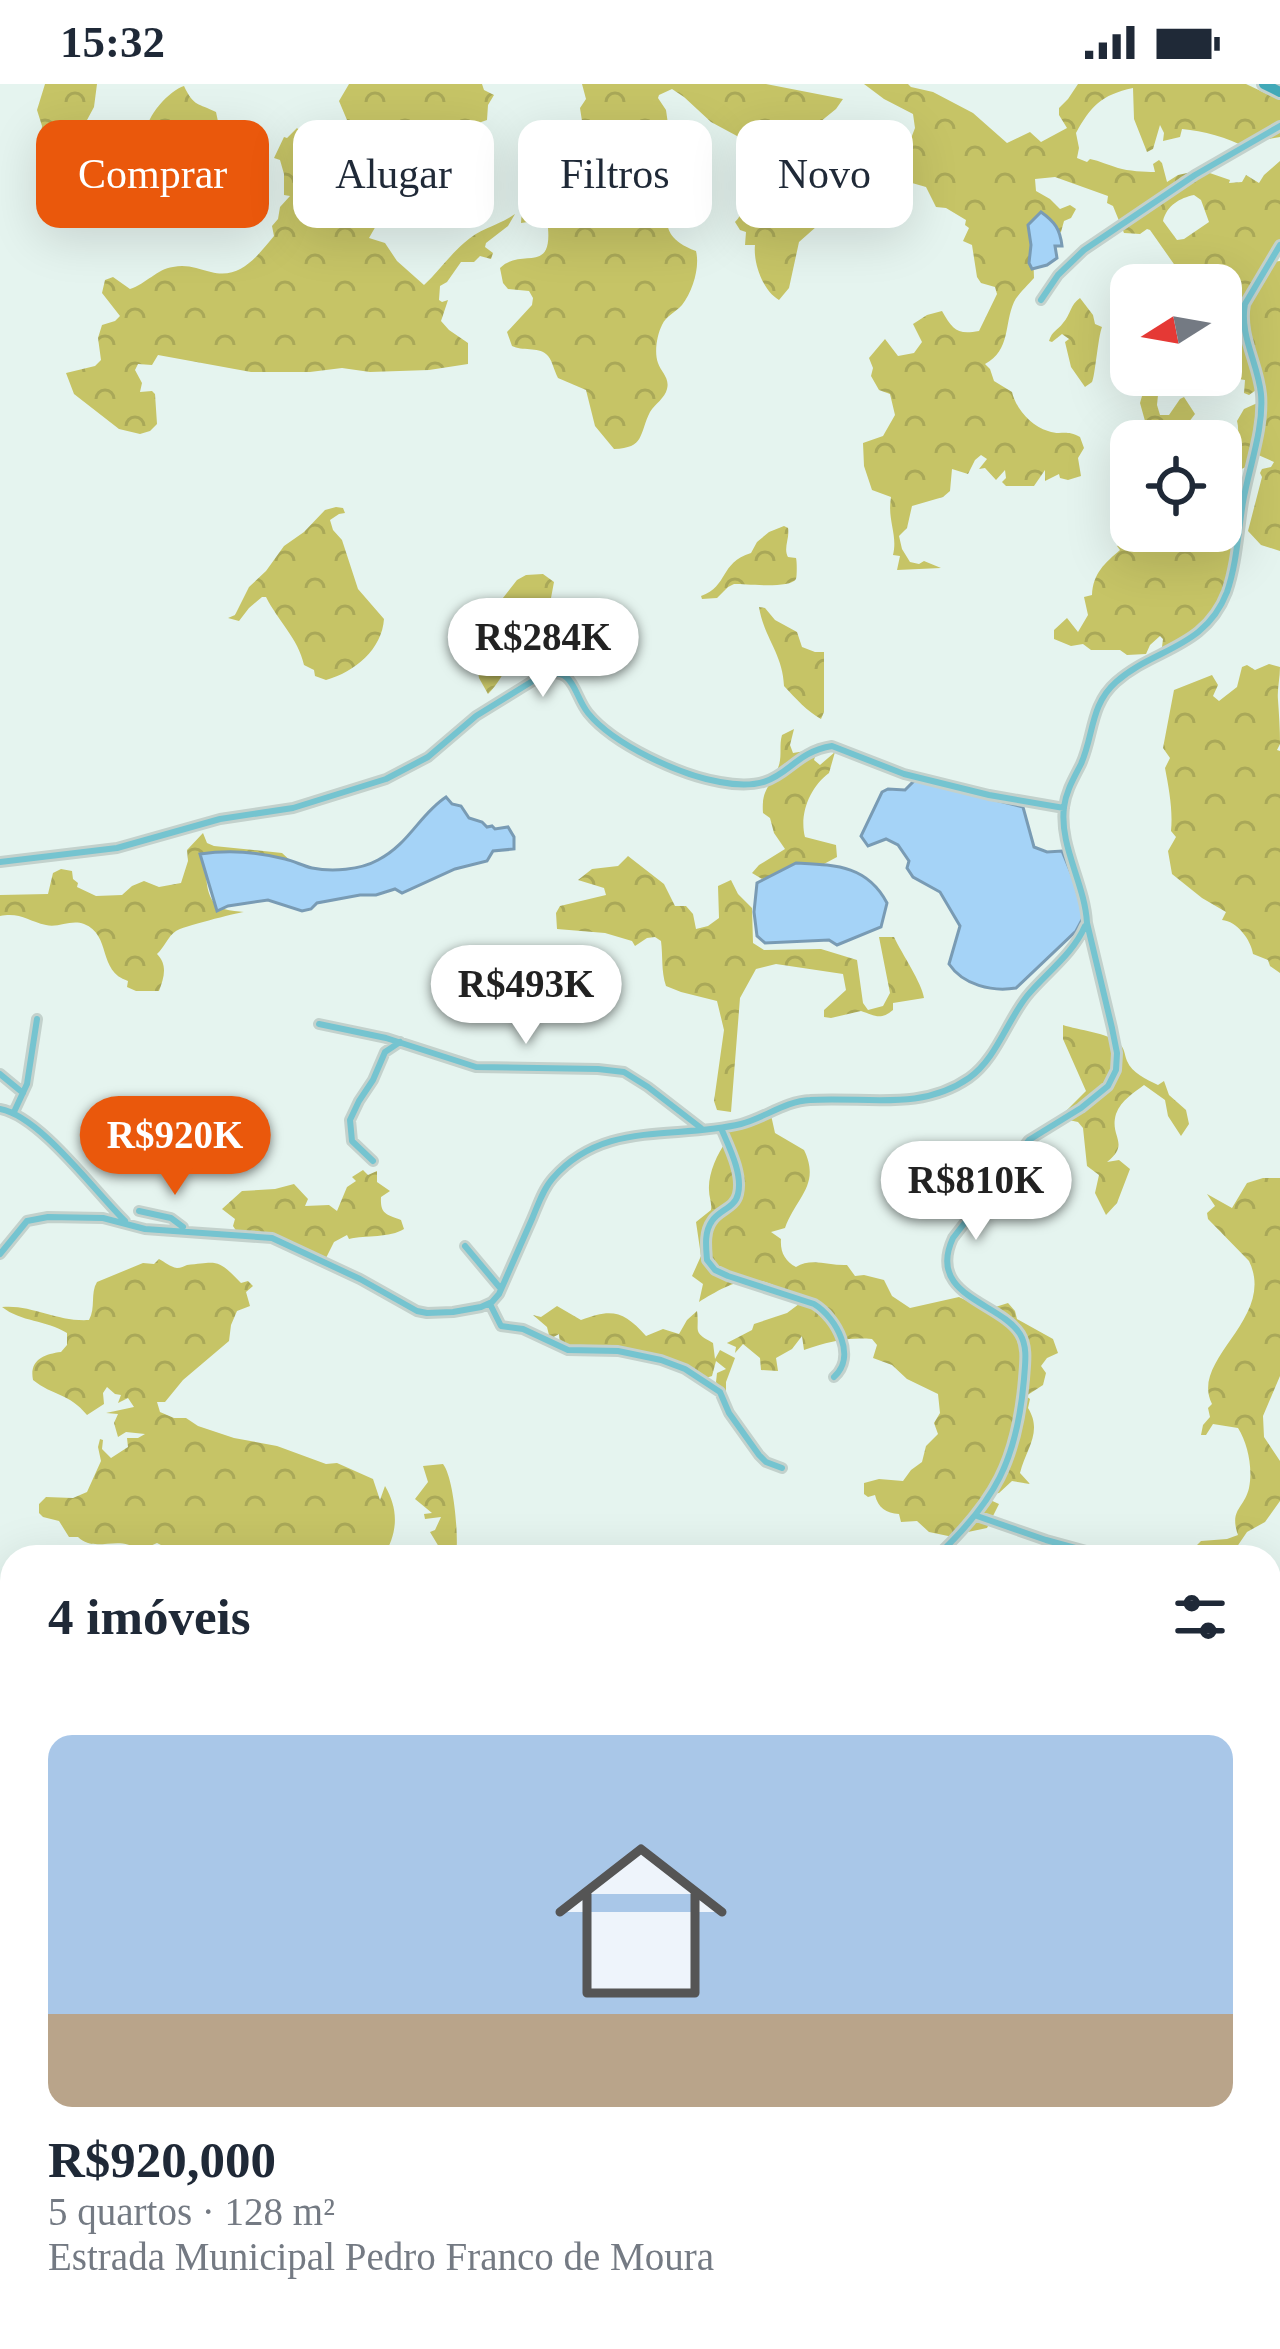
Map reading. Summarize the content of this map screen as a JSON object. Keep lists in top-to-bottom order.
{
  "north": "left",
  "page": {
    "status": "15:32",
    "chip": [
      "Comprar",
      "Alugar",
      "Filtros",
      "Novo"
    ],
    "price": [
      "R$284K",
      "R$493K",
      "R$920K",
      "R$810K"
    ],
    "heading": "4 imóveis",
    "list": [
      {
        "name": "R$920,000",
        "note": "5 quartos · 128 m² · Estrada Municipal Pedro Franco de Moura"
      }
    ]
  }
}
